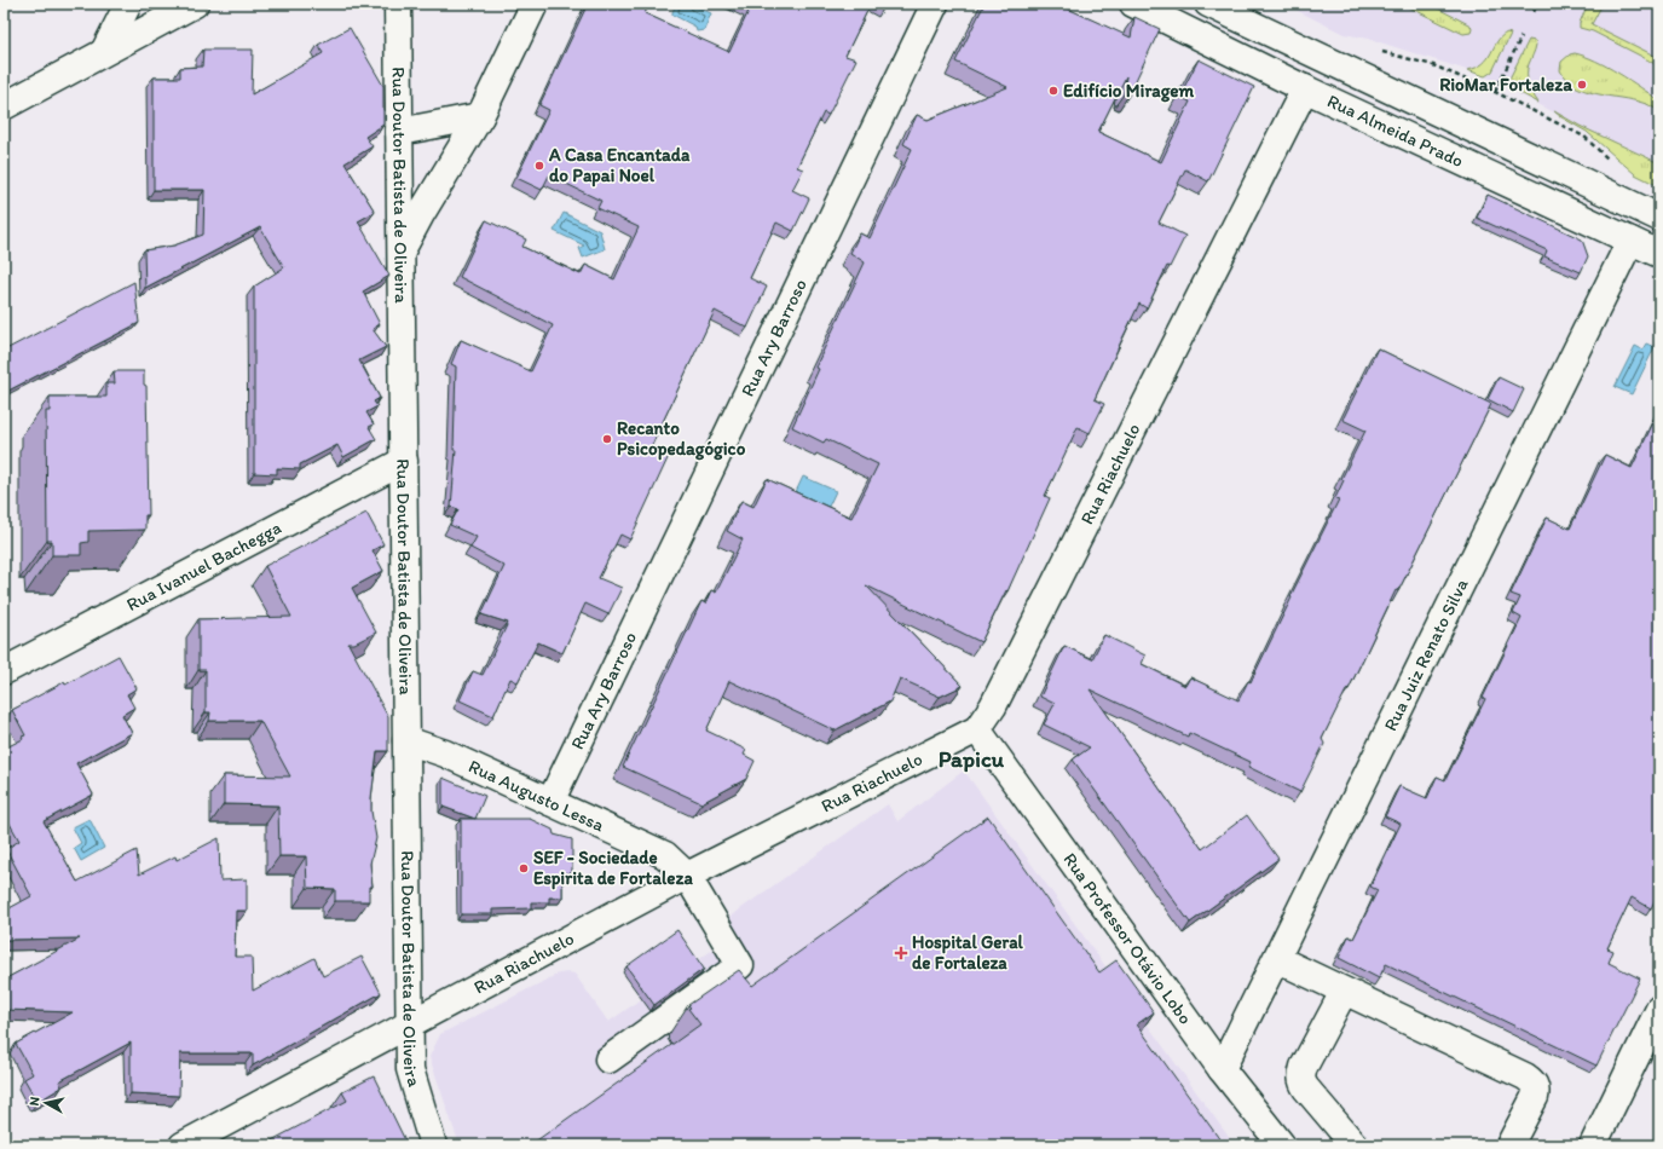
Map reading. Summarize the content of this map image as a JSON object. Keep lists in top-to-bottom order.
{
  "streets": {
    "street": [
      "Rua Almeida Prado",
      "Rua Doutor Batista de Oliveira",
      "Rua Ary Barroso",
      "Rua Riachuelo",
      "Rua Ivanuel Bachegga",
      "Rua Juiz Renato Silva",
      "Rua Augusto Lessa",
      "Rua Professor Otávio Lobo"
    ]
  },
  "crossings": [
    ["Rua Almeida Prado", "Rua Riachuelo"],
    ["Rua Almeida Prado", "Rua Juiz Renato Silva"],
    ["Rua Doutor Batista de Oliveira", "Rua Riachuelo"],
    ["Rua Doutor Batista de Oliveira", "Rua Ivanuel Bachegga"],
    ["Rua Doutor Batista de Oliveira", "Rua Augusto Lessa"],
    ["Rua Ary Barroso", "Rua Augusto Lessa"],
    ["Rua Riachuelo", "Rua Augusto Lessa"],
    ["Rua Riachuelo", "Rua Professor Otávio Lobo"],
    ["Rua Juiz Renato Silva", "Rua Professor Otávio Lobo"]
  ],
  "districts": ["Papicu"],
  "places": {
    "other": [
      "RioMar Fortaleza",
      "Edifício Miragem",
      "A Casa Encantada do Papai Noel",
      "Recanto Psicopedagógico",
      "SEF - Sociedade Espirita de Fortaleza"
    ],
    "health": ["Hospital Geral de Fortaleza"]
  },
  "north": "left"
}
